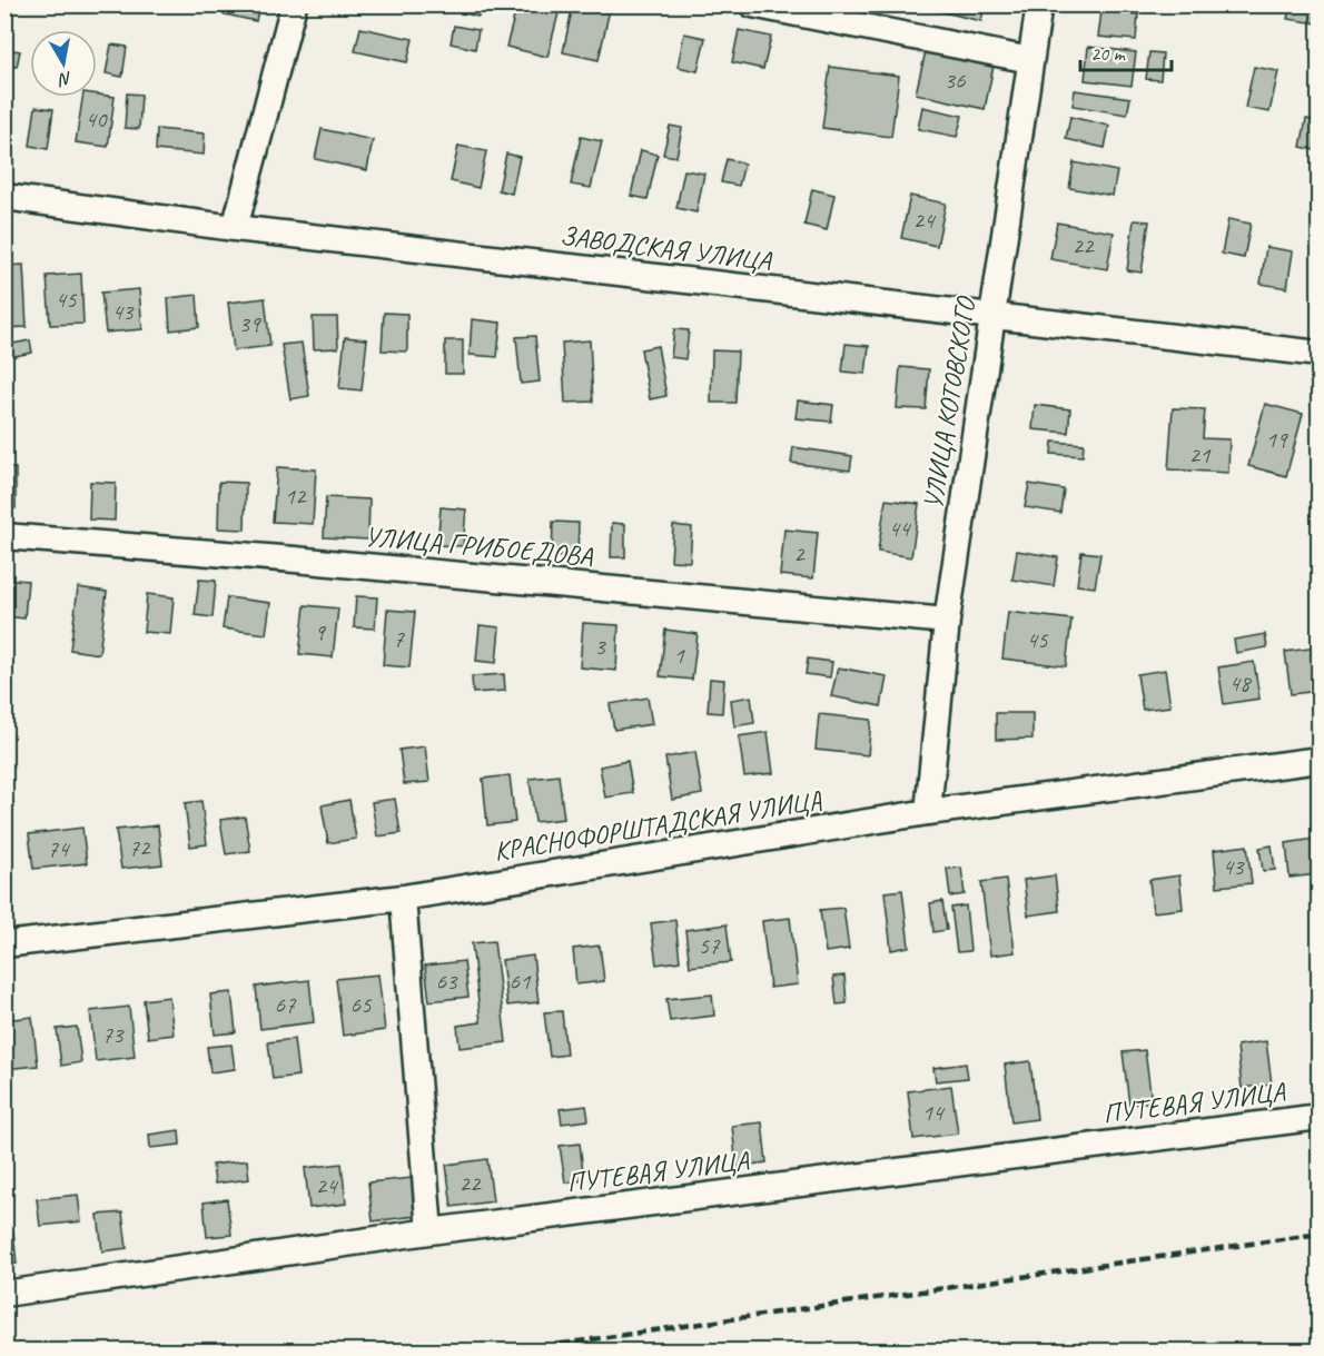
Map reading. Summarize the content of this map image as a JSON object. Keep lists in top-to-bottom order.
{
  "streets": {
    "street": [
      "ЗАВОДСКАЯ УЛИЦА",
      "УЛИЦА КОТОВСКОГО",
      "УЛИЦА ГРИБОЕДОВА",
      "КРАСНОФОРШТАДСКАЯ УЛИЦА",
      "ПУТЕВАЯ УЛИЦА"
    ]
  },
  "crossings": [
    ["ЗАВОДСКАЯ УЛИЦА", "УЛИЦА КОТОВСКОГО"],
    ["УЛИЦА КОТОВСКОГО", "УЛИЦА ГРИБОЕДОВА"],
    ["УЛИЦА КОТОВСКОГО", "КРАСНОФОРШТАДСКАЯ УЛИЦА"]
  ],
  "house_numbers": [
    "36",
    "40",
    "24",
    "22",
    "45",
    "43",
    "39",
    "19",
    "21",
    "12",
    "44",
    "2",
    "9",
    "7",
    "45",
    "3",
    "1",
    "48",
    "72",
    "74",
    "43",
    "57",
    "63",
    "61",
    "67",
    "65",
    "73",
    "14",
    "22",
    "24"
  ],
  "scale_bar": "20 m",
  "north": "bottom"
}
